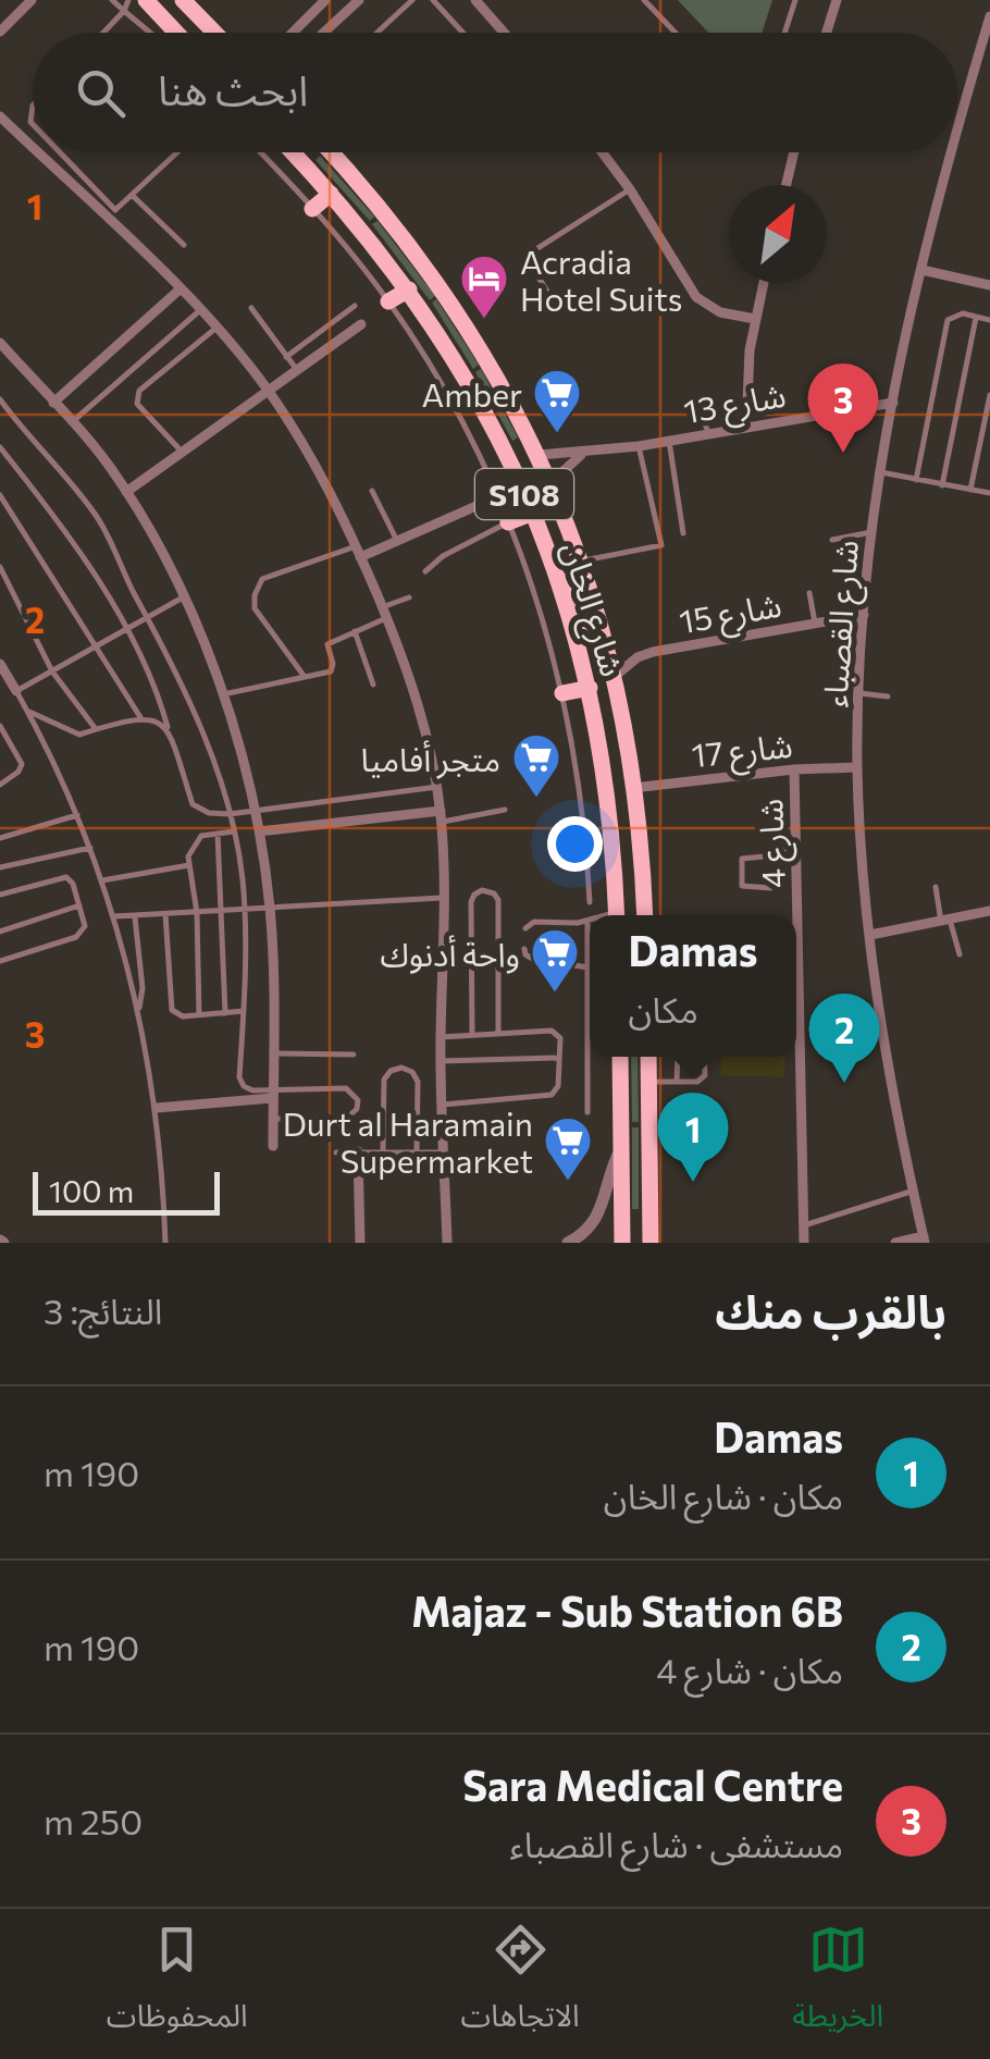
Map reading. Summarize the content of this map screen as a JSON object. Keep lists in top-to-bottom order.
{
  "streets": {
    "main road": ["S108", "شارع الخان"],
    "street": [
      "شارع 13",
      "شارع 15",
      "شارع القصباء",
      "شارع 17",
      "شارع 4"
    ]
  },
  "crossings": [
    ["شارع 13", "شارع الخان"],
    ["شارع 13", "شارع القصباء"],
    ["شارع الخان", "شارع 15"],
    ["شارع الخان", "شارع 17"],
    ["شارع 15", "شارع القصباء"],
    ["شارع القصباء", "شارع 17"],
    ["شارع 17", "شارع 4"]
  ],
  "places": {
    "hotel": ["Acradia Hotel Suits"],
    "supermarket": [
      "Amber",
      "متجر أفاميا",
      "واحة أدنوك",
      "Durt al Haramain Supermarket"
    ]
  },
  "scale_bar": "100 m",
  "north": "top right",
  "page": {
    "search": "ابحث هنا",
    "pins": ["3", "2", "1"],
    "popup": ["Damas", "مكان"],
    "scale": "100 m",
    "heading": ["بالقرب منك", "النتائج: 3"],
    "list": [
      {
        "mark": "1",
        "name": "Damas",
        "note": "مكان · شارع الخان",
        "value": "190 m"
      },
      {
        "mark": "2",
        "name": "Majaz - Sub Station 6B",
        "note": "مكان · شارع 4",
        "value": "190 m"
      },
      {
        "mark": "3",
        "name": "Sara Medical Centre",
        "note": "مستشفى · شارع القصباء",
        "value": "250 m"
      }
    ],
    "nav": ["الخريطة", "الاتجاهات", "المحفوظات"]
  },
  "grid": {
    "rows": ["1", "2", "3"]
  }
}
